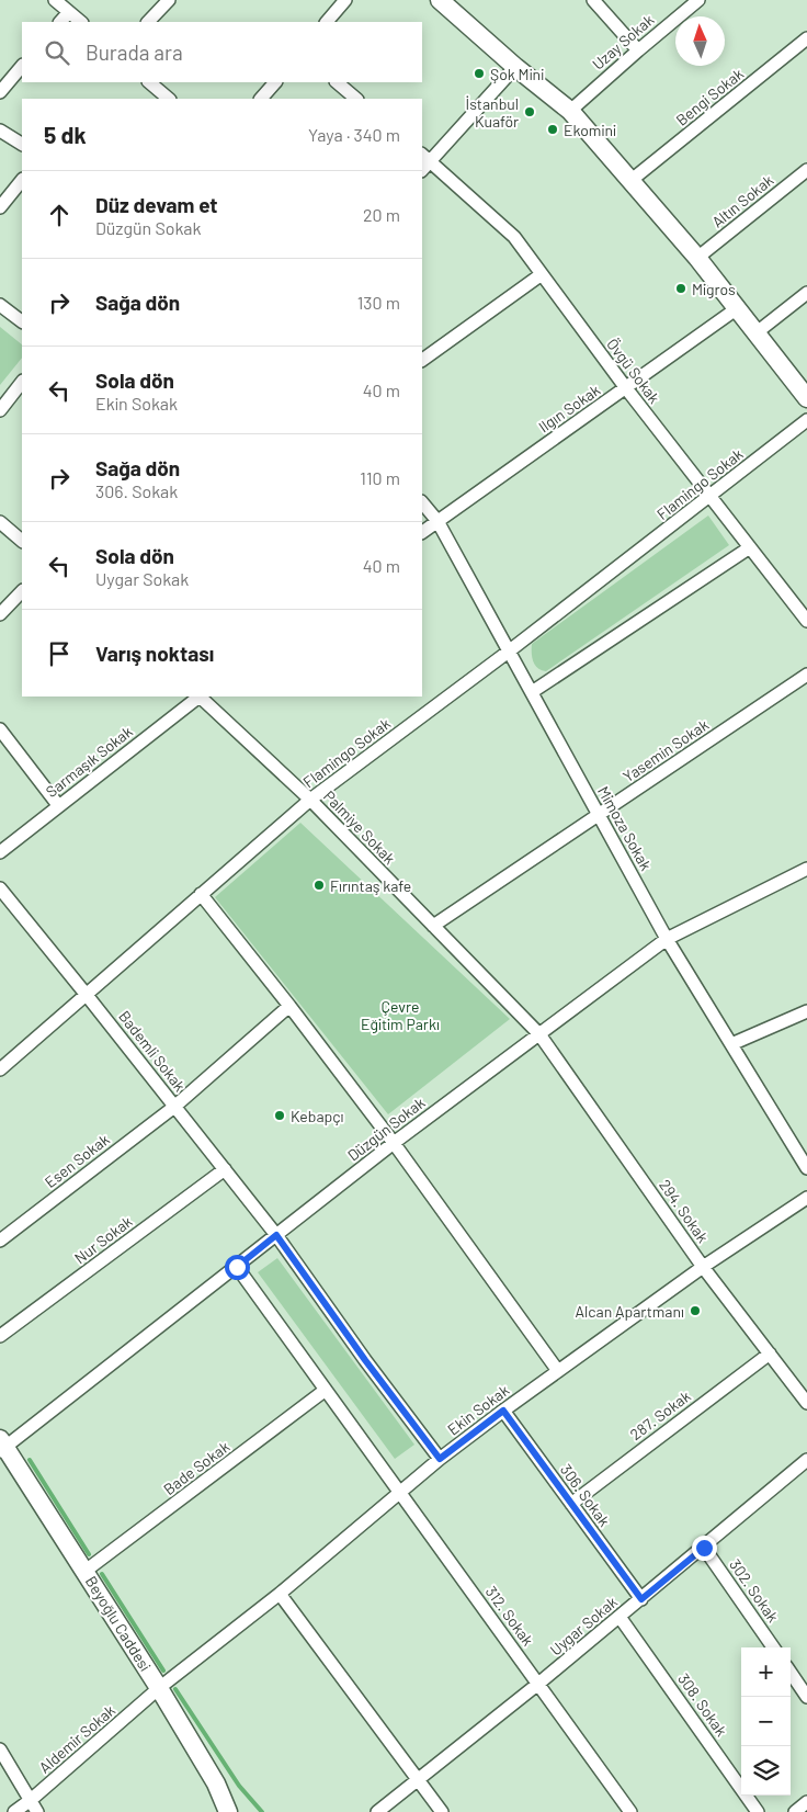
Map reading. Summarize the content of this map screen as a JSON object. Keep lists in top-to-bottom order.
{
  "streets": {
    "main road": ["Beyoğlu Caddesi"],
    "street": [
      "Uzay Sokak",
      "Bengi Sokak",
      "Altın Sokak",
      "Övgü Sokak",
      "Ilgın Sokak",
      "Flamingo Sokak",
      "Yasemin Sokak",
      "Sarmaşık Sokak",
      "Palmiye Sokak",
      "Mimoza Sokak",
      "Bademli Sokak",
      "Düzgün Sokak",
      "Esen Sokak",
      "294. Sokak",
      "Nur Sokak",
      "Ekin Sokak",
      "287. Sokak",
      "Bade Sokak",
      "306. Sokak",
      "302. Sokak",
      "312. Sokak",
      "Uygar Sokak",
      "308. Sokak",
      "Aldemir Sokak"
    ]
  },
  "crossings": [
    ["Övgü Sokak", "Ilgın Sokak"],
    ["Övgü Sokak", "Flamingo Sokak"],
    ["Ilgın Sokak", "Mimoza Sokak"],
    ["Flamingo Sokak", "Palmiye Sokak"],
    ["Flamingo Sokak", "Mimoza Sokak"],
    ["Flamingo Sokak", "Bademli Sokak"],
    ["Yasemin Sokak", "Palmiye Sokak"],
    ["Yasemin Sokak", "Mimoza Sokak"],
    ["Palmiye Sokak", "Düzgün Sokak"],
    ["Palmiye Sokak", "294. Sokak"],
    ["Mimoza Sokak", "Düzgün Sokak"],
    ["Bademli Sokak", "Düzgün Sokak"],
    ["Bademli Sokak", "Esen Sokak"],
    ["Bademli Sokak", "Nur Sokak"],
    ["Bademli Sokak", "Ekin Sokak"],
    ["Düzgün Sokak", "294. Sokak"],
    ["Düzgün Sokak", "312. Sokak"],
    ["Düzgün Sokak", "Beyoğlu Caddesi"],
    ["294. Sokak", "Ekin Sokak"],
    ["294. Sokak", "287. Sokak"],
    ["Ekin Sokak", "306. Sokak"],
    ["Ekin Sokak", "312. Sokak"],
    ["Ekin Sokak", "Beyoğlu Caddesi"],
    ["Ekin Sokak", "Aldemir Sokak"],
    ["287. Sokak", "306. Sokak"],
    ["Bade Sokak", "312. Sokak"],
    ["Bade Sokak", "Beyoğlu Caddesi"],
    ["306. Sokak", "Uygar Sokak"],
    ["302. Sokak", "Uygar Sokak"],
    ["312. Sokak", "Uygar Sokak"],
    ["Beyoğlu Caddesi", "Aldemir Sokak"],
    ["Uygar Sokak", "308. Sokak"]
  ],
  "parks": ["Çevre Eğitim Parkı"],
  "places": [
    "Şok Mini",
    "İstanbul Kuaför",
    "Ekomini",
    "Migros",
    "Fırıntaş kafe",
    "Kebapçı",
    "Alcan Apartmanı"
  ],
  "north": "top",
  "page": {
    "search": "Burada ara",
    "heading": ["5 dk", "Yaya · 340 m"],
    "list": [
      ["Düz devam et", "Düzgün Sokak", "20 m"],
      ["Sağa dön", "130 m"],
      ["Sola dön", "Ekin Sokak", "40 m"],
      ["Sağa dön", "306. Sokak", "110 m"],
      ["Sola dön", "Uygar Sokak", "40 m"],
      "Varış noktası"
    ],
    "map_buttons": ["+", "−"]
  }
}
